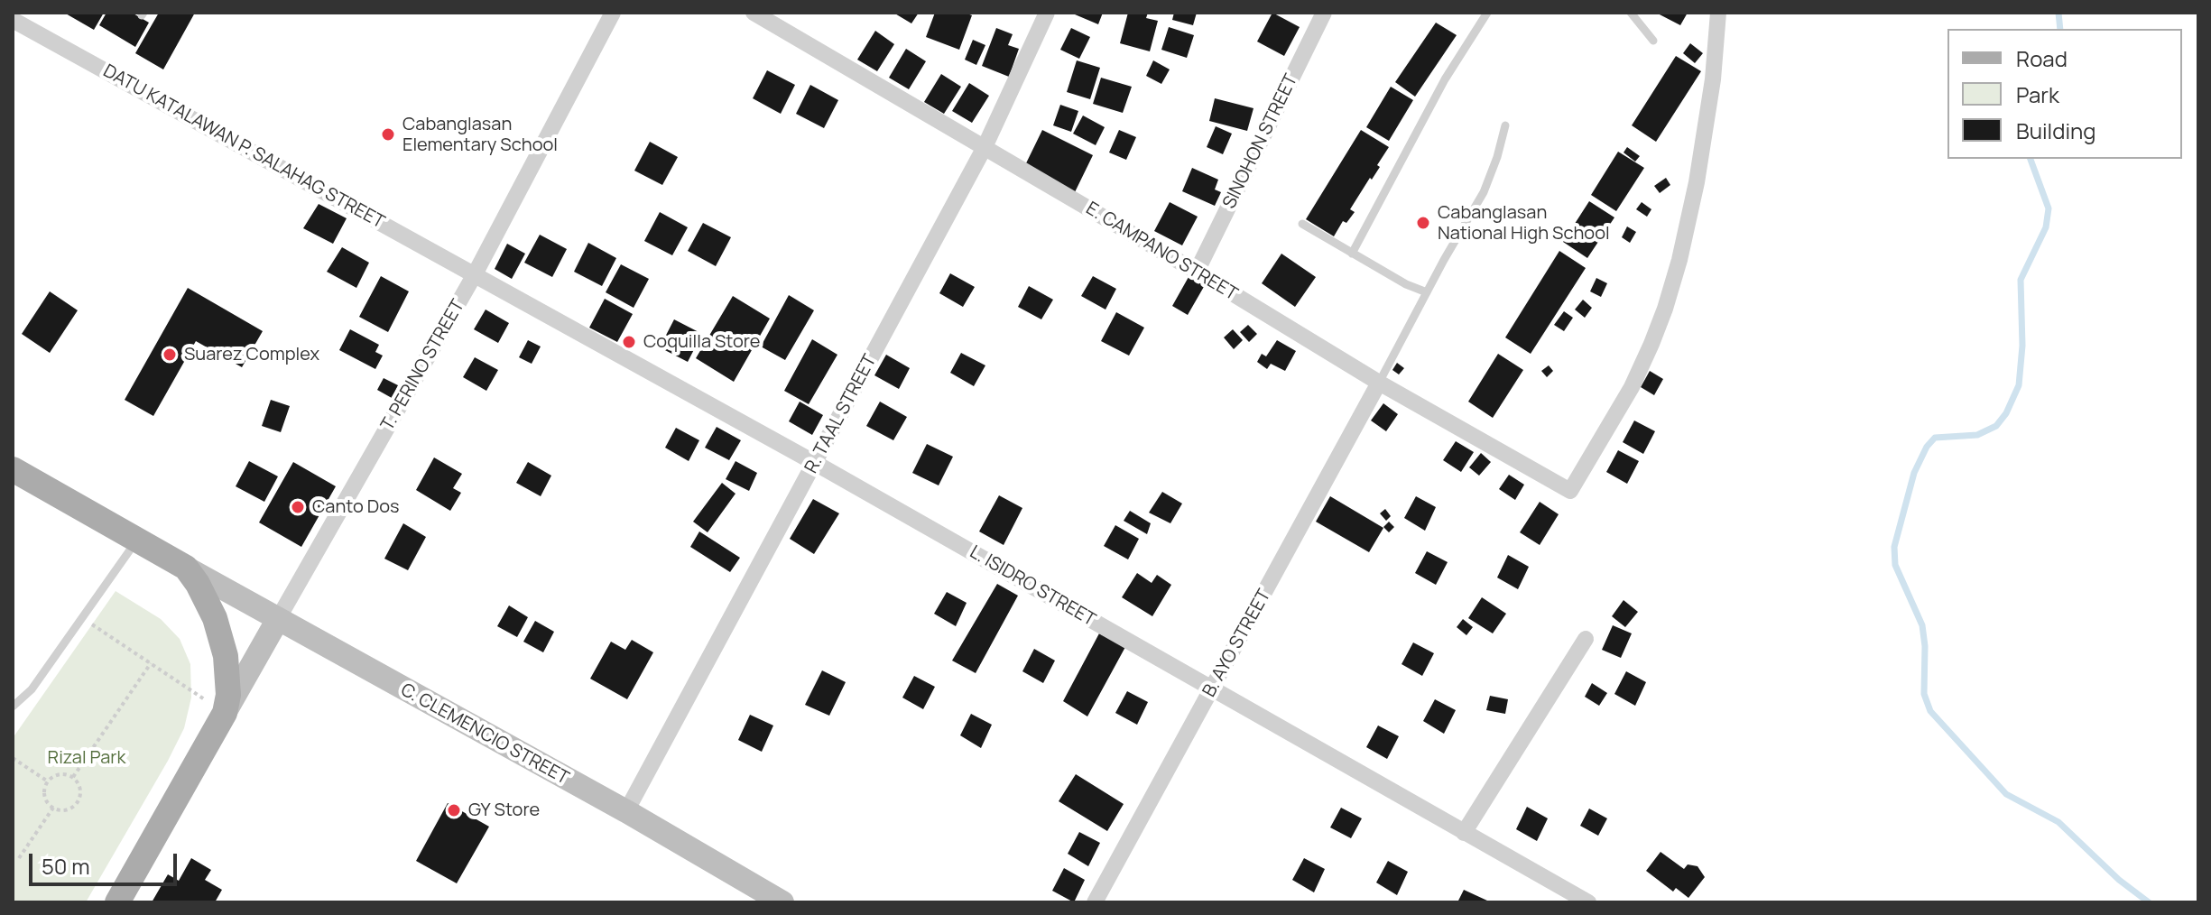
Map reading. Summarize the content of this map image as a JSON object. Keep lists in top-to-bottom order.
{
  "streets": {
    "street": [
      "SINOHON STREET",
      "DATU KATALAWAN P. SALAHAG STREET",
      "E. CAMPANO STREET",
      "T. PERINO STREET",
      "R. TAAL STREET",
      "L. ISIDRO STREET",
      "B. AYO STREET",
      "C. CLEMENCIO STREET"
    ]
  },
  "crossings": [
    ["SINOHON STREET", "E. CAMPANO STREET"],
    ["DATU KATALAWAN P. SALAHAG STREET", "T. PERINO STREET"],
    ["DATU KATALAWAN P. SALAHAG STREET", "L. ISIDRO STREET"],
    ["E. CAMPANO STREET", "R. TAAL STREET"],
    ["E. CAMPANO STREET", "B. AYO STREET"],
    ["T. PERINO STREET", "L. ISIDRO STREET"],
    ["T. PERINO STREET", "C. CLEMENCIO STREET"],
    ["R. TAAL STREET", "L. ISIDRO STREET"],
    ["R. TAAL STREET", "C. CLEMENCIO STREET"],
    ["L. ISIDRO STREET", "B. AYO STREET"]
  ],
  "parks": ["Rizal Park"],
  "places": [
    "Cabanglasan Elementary School",
    "Cabanglasan National High School",
    "Coquilla Store",
    "Suarez Complex",
    "Canto Dos",
    "GY Store"
  ],
  "legend": ["Road", "Park", "Building"],
  "scale_bar": "50 m"
}
